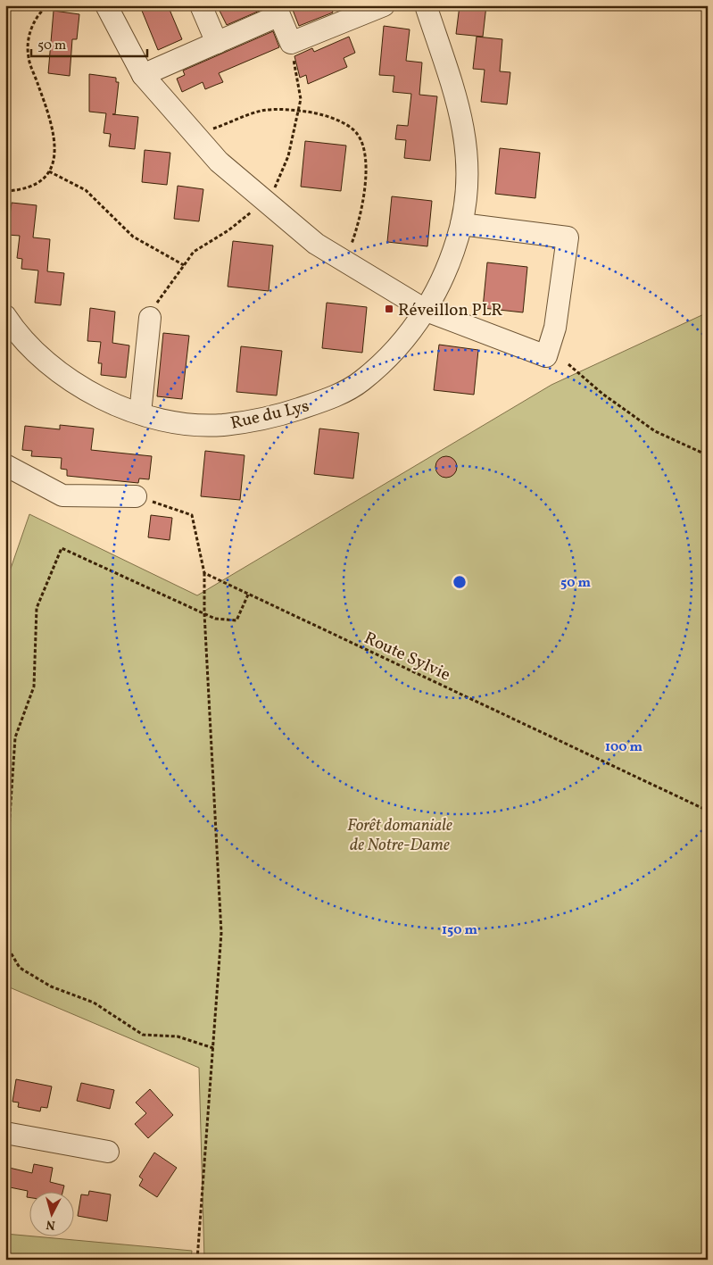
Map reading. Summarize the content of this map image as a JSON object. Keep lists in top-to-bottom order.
{
  "streets": {
    "street": ["Rue du Lys"],
    "path": ["Route Sylvie"]
  },
  "parks": ["Forêt domaniale de Notre-Dame"],
  "places": {
    "transit": ["Réveillon PLR"]
  },
  "scale_bar": "50 m",
  "north": "bottom",
  "rings": ["50 m", "100 m", "150 m"]
}
